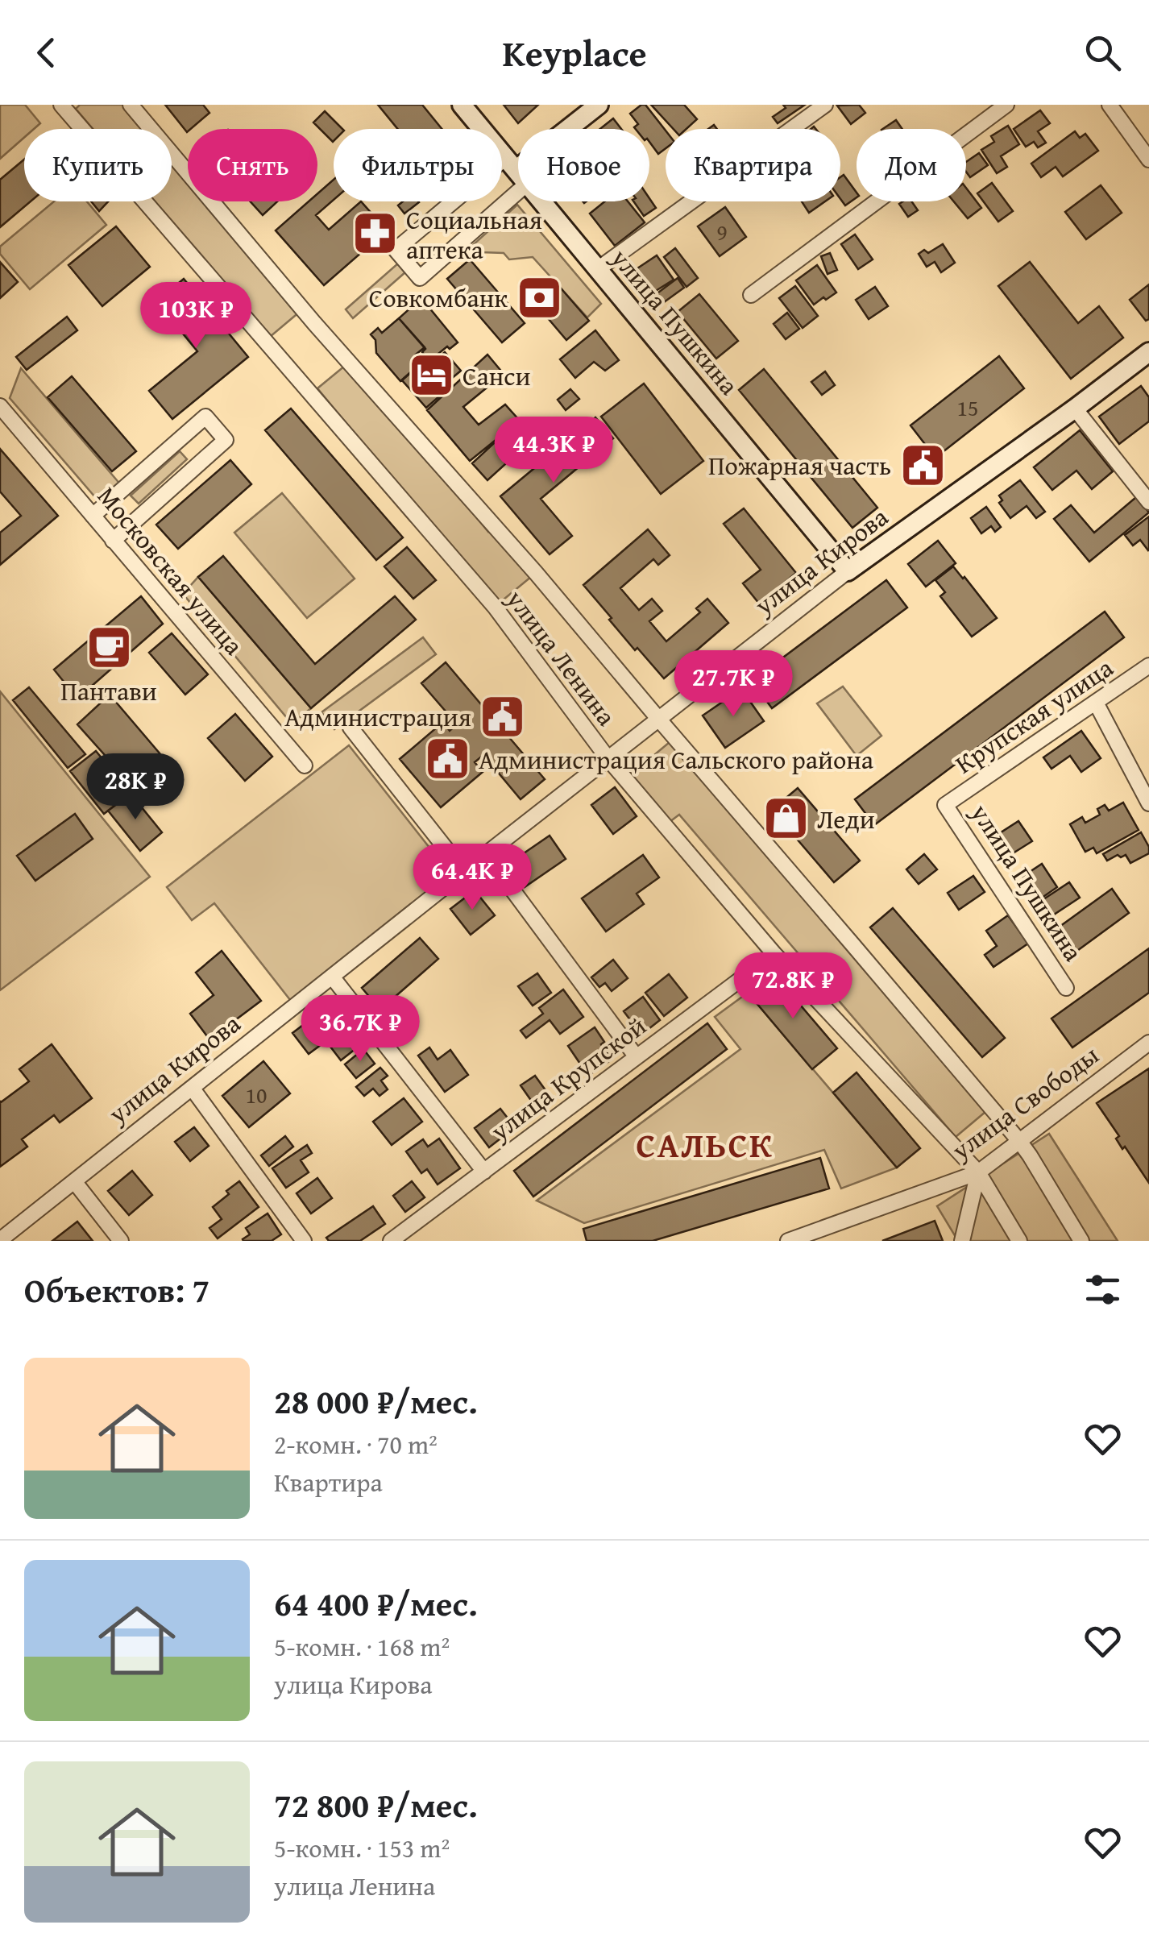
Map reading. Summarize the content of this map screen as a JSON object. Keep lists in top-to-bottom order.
{
  "streets": {
    "main road": ["улица Пушкина", "улица Кирова"],
    "street": [
      "Московская улица",
      "улица Ленина",
      "Крупская улица",
      "улица Крупской",
      "улица Свободы"
    ]
  },
  "crossings": [
    ["улица Пушкина", "улица Кирова"],
    ["улица Пушкина", "Крупская улица"],
    ["улица Кирова", "улица Ленина"],
    ["улица Ленина", "улица Крупской"],
    ["улица Ленина", "улица Свободы"]
  ],
  "districts": ["САЛЬСК"],
  "places": {
    "pharmacy": ["Социальная аптека"],
    "bank": ["Совкомбанк"],
    "hotel": ["Санси"],
    "public building": ["Пожарная часть", "Администрация", "Администрация Сальского района"],
    "cafe": ["Пантави"],
    "shop": ["Леди"]
  },
  "house_numbers": ["9", "15", "10"],
  "page": {
    "header": "Keyplace",
    "chip": [
      "Купить",
      "Снять",
      "Фильтры",
      "Новое",
      "Квартира",
      "Дом"
    ],
    "price": [
      "103K ₽",
      "44.3K ₽",
      "27.7K ₽",
      "28K ₽",
      "64.4K ₽",
      "72.8K ₽",
      "36.7K ₽"
    ],
    "heading": "Объектов: 7",
    "list": [
      {
        "name": "28 000 ₽/мес.",
        "note": "2-комн. · 70 m² · Квартира"
      },
      {
        "name": "64 400 ₽/мес.",
        "note": "5-комн. · 168 m² · улица Кирова"
      },
      {
        "name": "72 800 ₽/мес.",
        "note": "5-комн. · 153 m² · улица Ленина"
      }
    ]
  }
}
